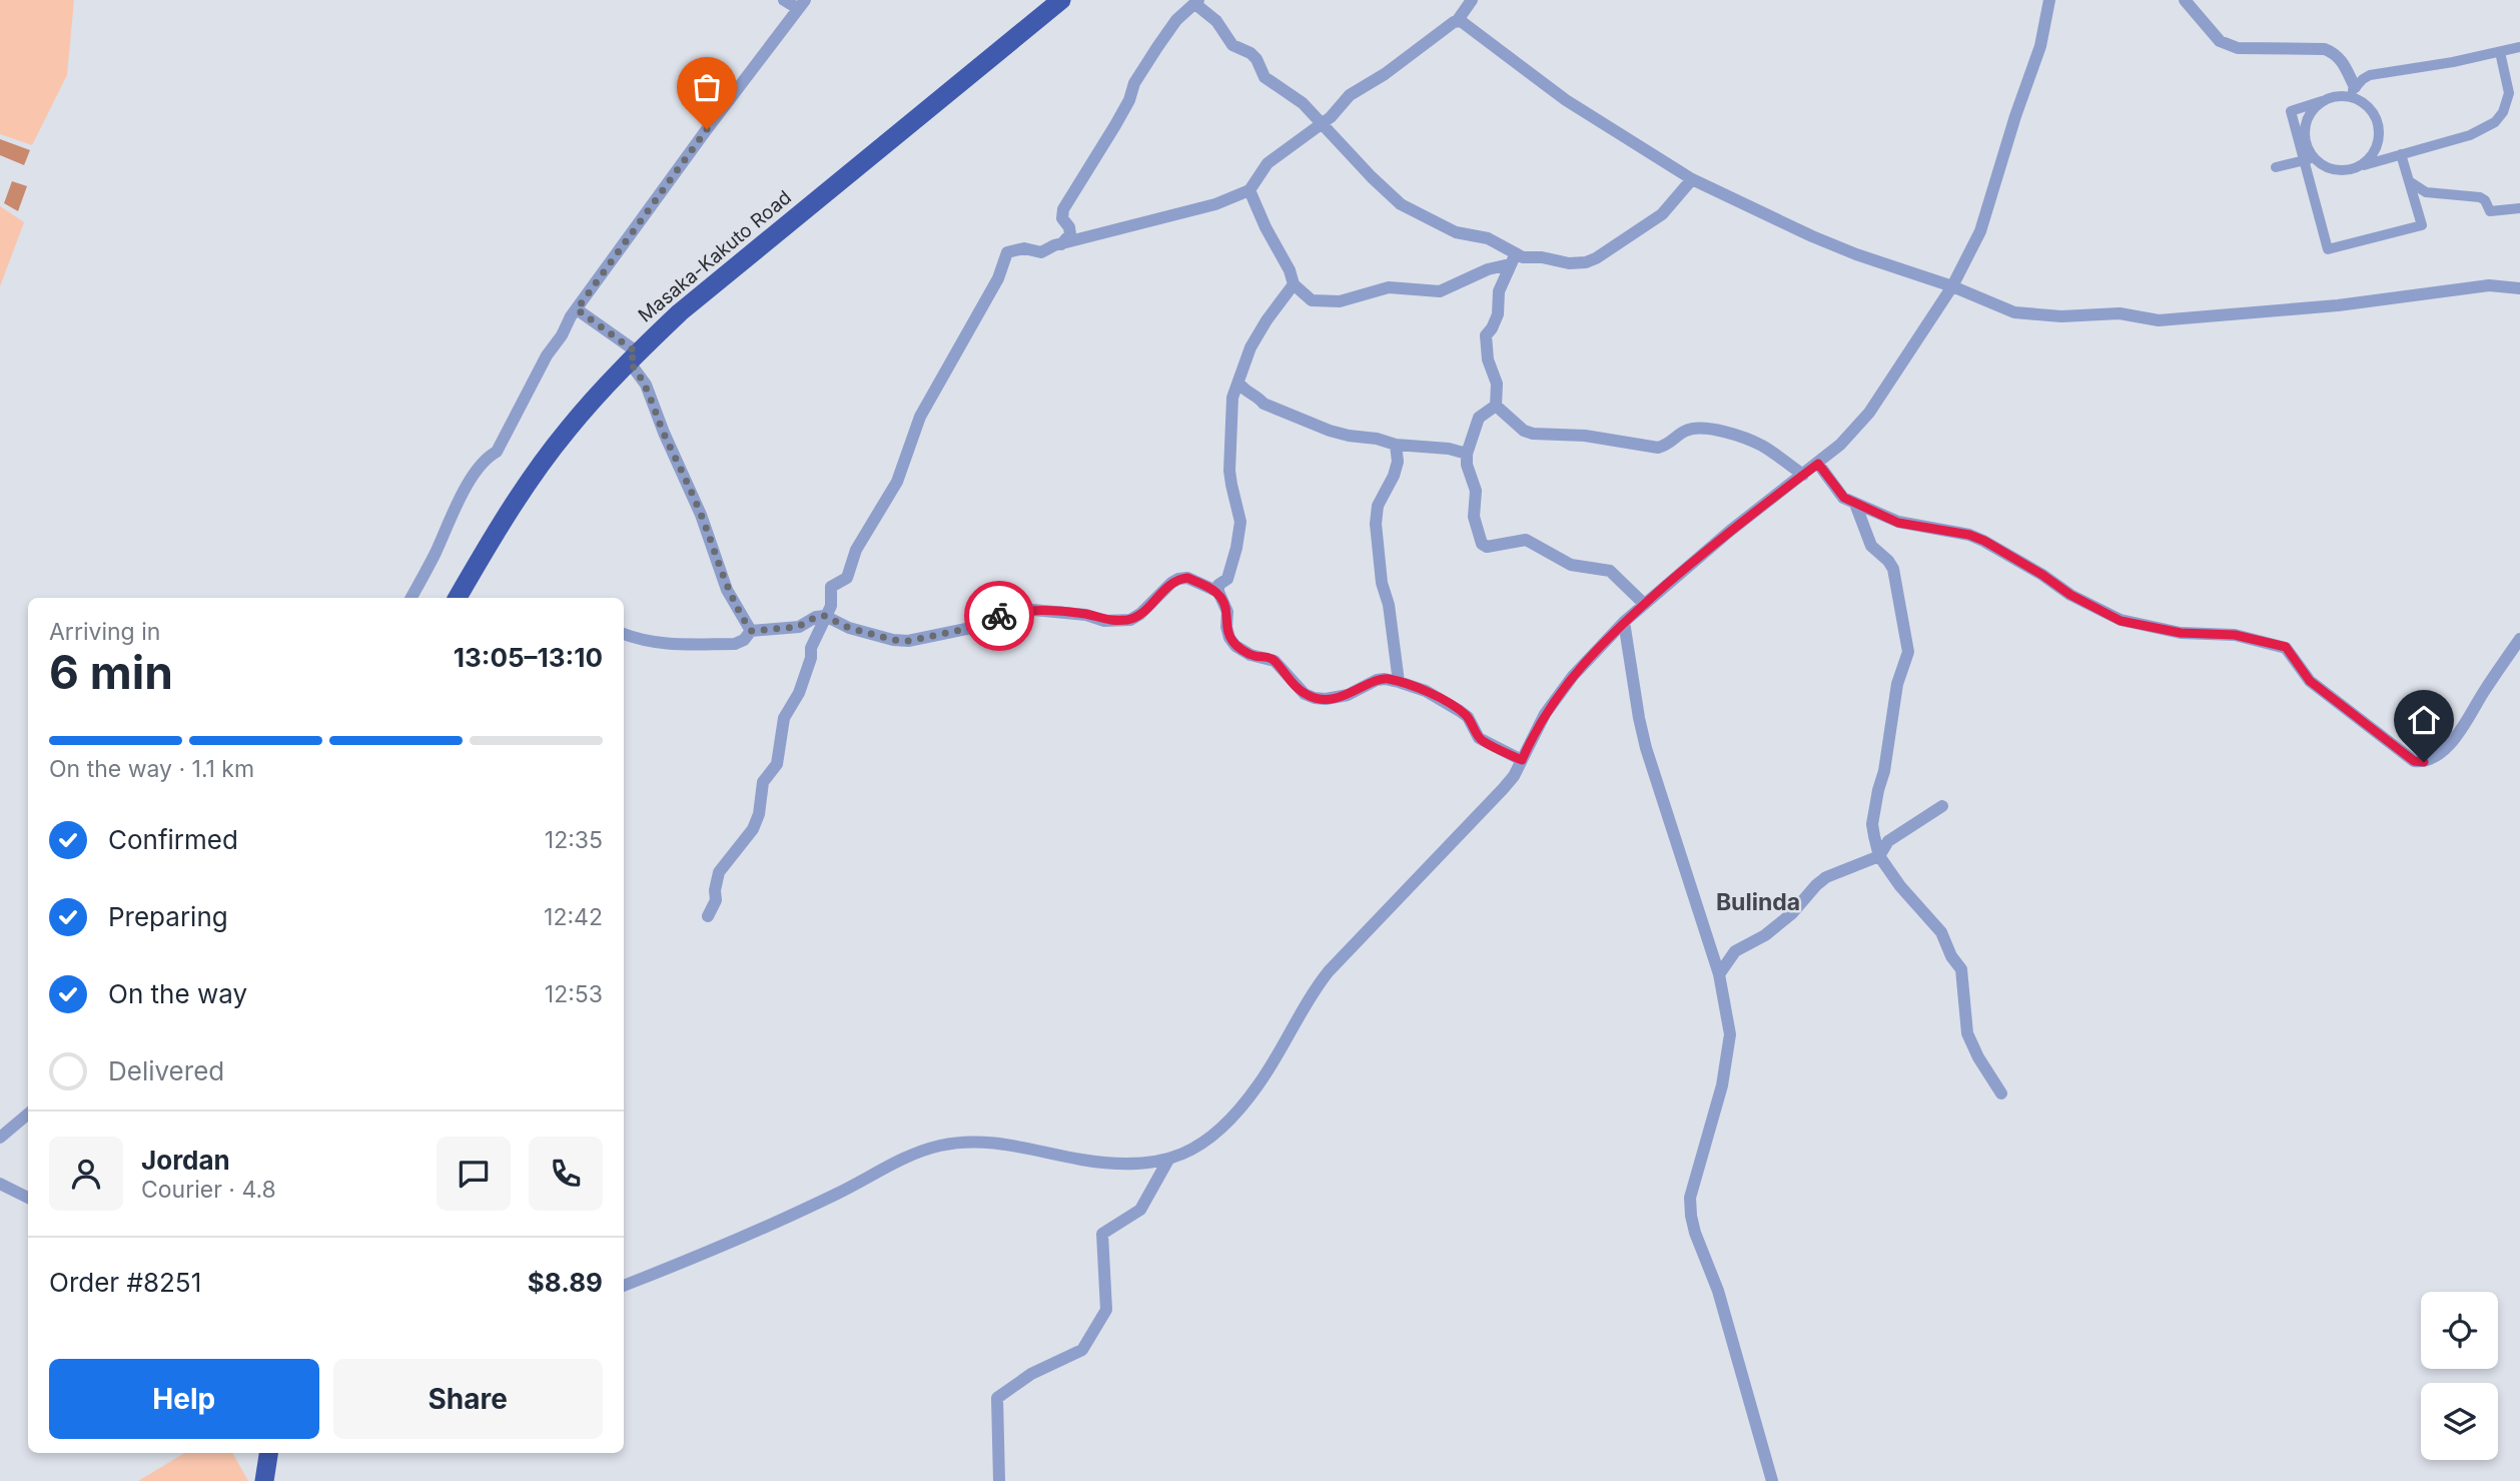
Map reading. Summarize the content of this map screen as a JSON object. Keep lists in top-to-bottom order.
{
  "streets": {
    "highway": ["Masaka-Kakuto Road"]
  },
  "districts": ["Bulinda"],
  "page": {
    "heading": ["6 min", "Arriving in", "13:05–13:10"],
    "panel": [
      "Jordan",
      "Courier · 4.8",
      "Order #8251",
      "$8.89"
    ],
    "bar": "On the way · 1.1 km",
    "list": [
      ["Confirmed", "12:35"],
      ["Preparing", "12:42"],
      ["On the way", "12:53"],
      "Delivered"
    ],
    "buttons": ["Help", "Share"]
  }
}
